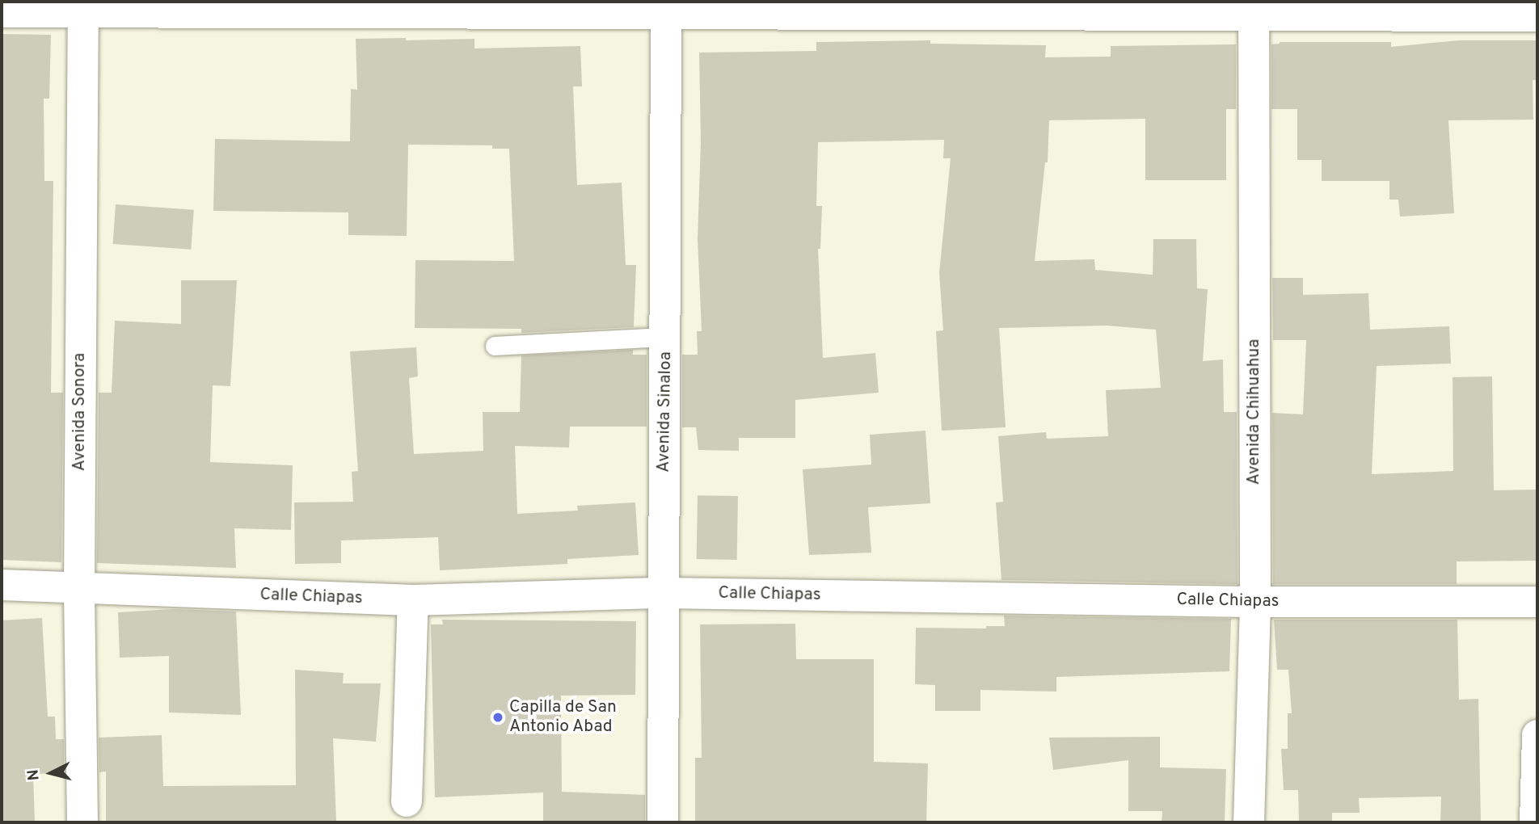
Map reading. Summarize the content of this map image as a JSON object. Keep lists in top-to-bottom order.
{
  "streets": {
    "street": [
      "Avenida Sonora",
      "Avenida Sinaloa",
      "Avenida Chihuahua",
      "Calle Chiapas"
    ]
  },
  "crossings": [
    ["Avenida Sonora", "Calle Chiapas"],
    ["Avenida Sinaloa", "Calle Chiapas"],
    ["Avenida Chihuahua", "Calle Chiapas"]
  ],
  "places": ["Capilla de San Antonio Abad"],
  "north": "left"
}
